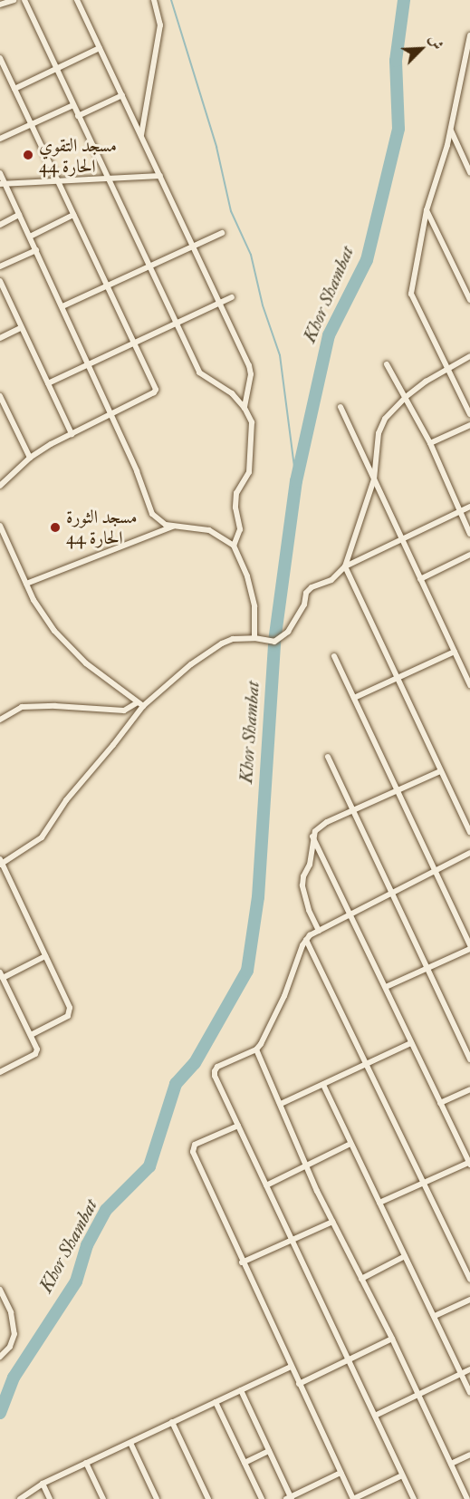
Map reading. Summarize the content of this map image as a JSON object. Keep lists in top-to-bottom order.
{
  "water": ["Khor Shambat"],
  "places": ["مسجد التقوي الحارة 44", "مسجد الثورة الحارة 44"],
  "north": "top right"
}
